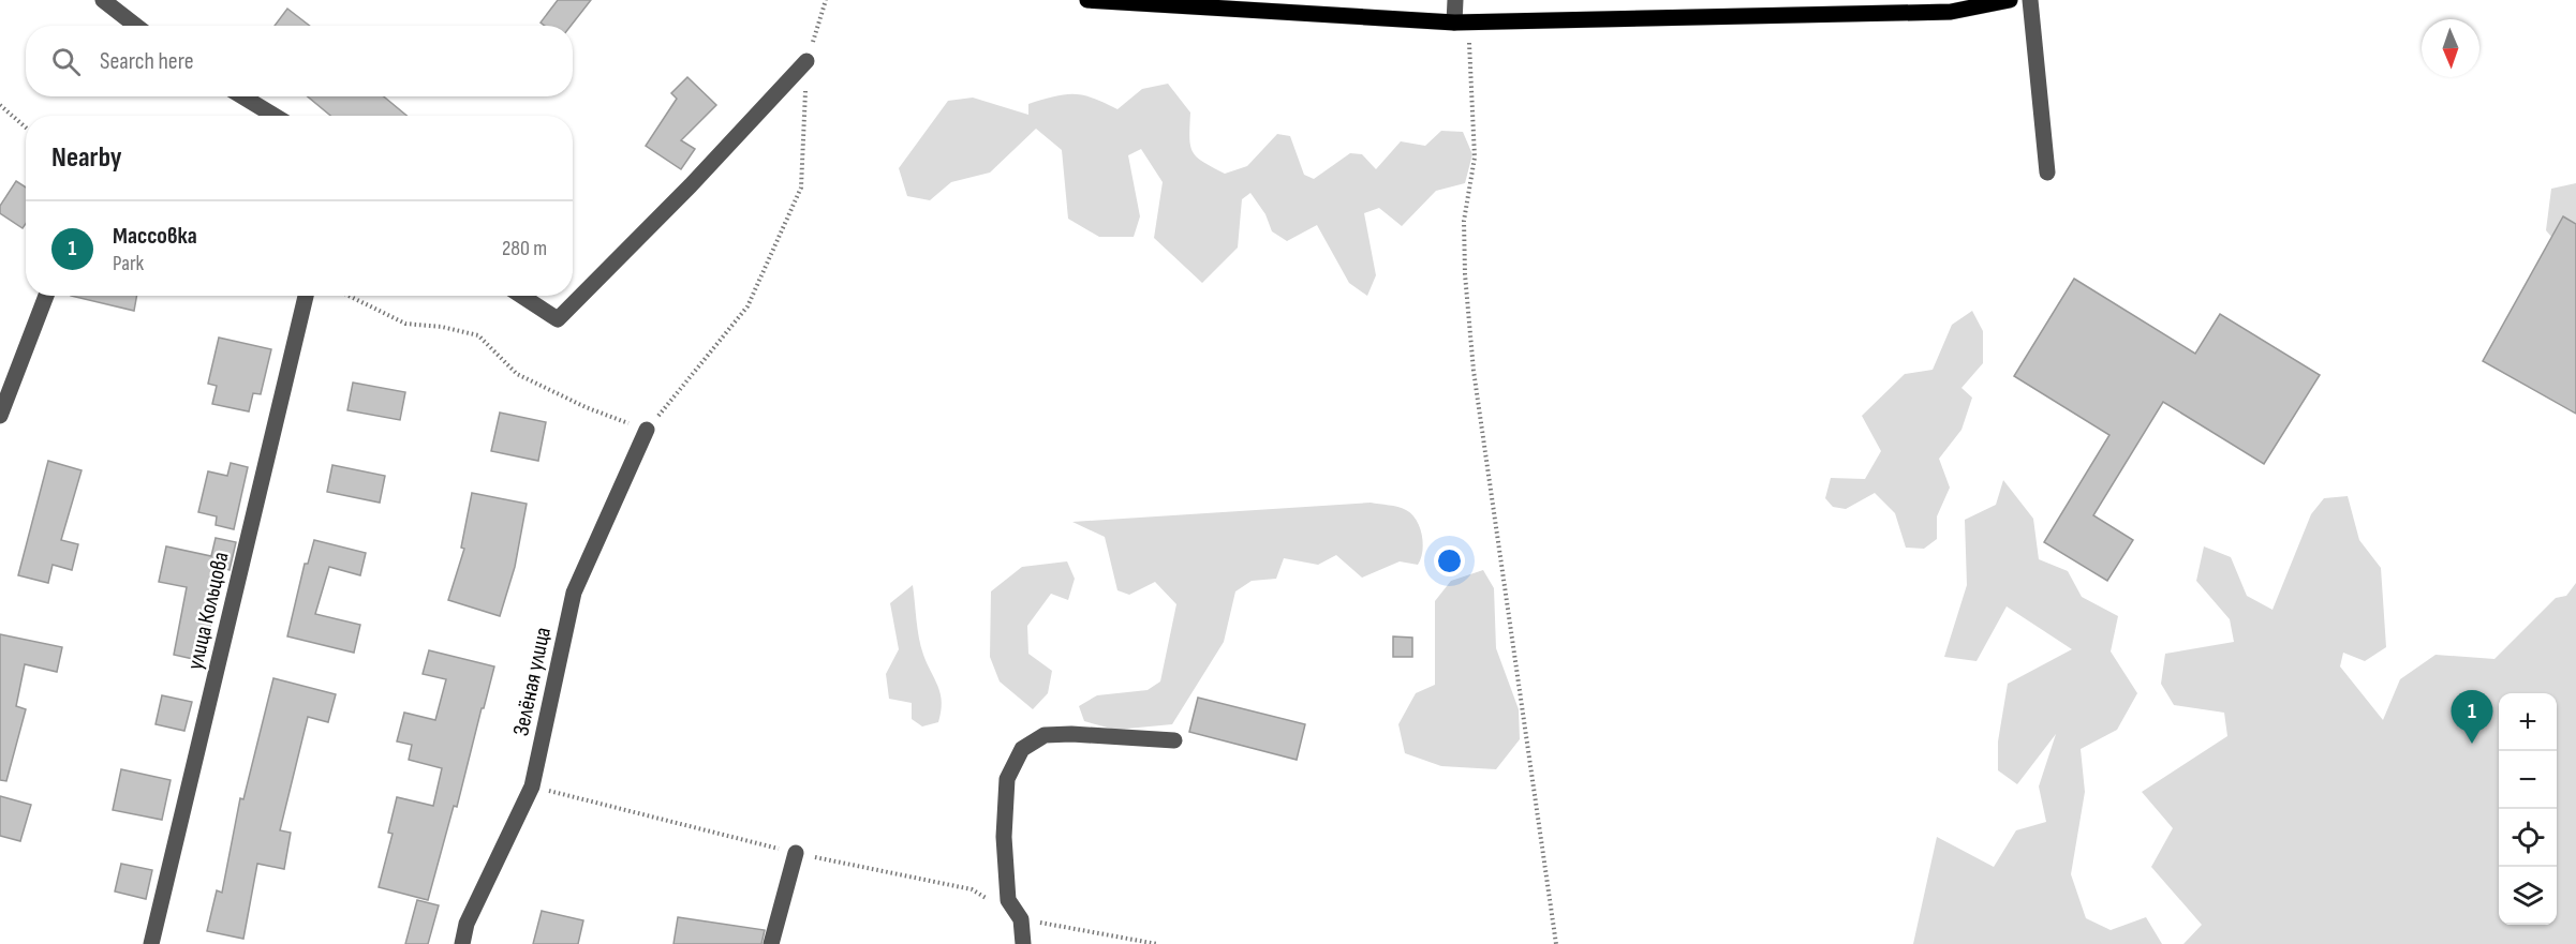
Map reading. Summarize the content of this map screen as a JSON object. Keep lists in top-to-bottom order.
{
  "streets": {
    "street": ["улица Кольцова", "Зелёная улица"]
  },
  "north": "bottom",
  "page": {
    "search": "Search here",
    "heading": "Nearby",
    "list": [
      {
        "mark": "1",
        "name": "Массовка",
        "note": "Park",
        "value": "280 m"
      }
    ],
    "pins": "1",
    "map_buttons": ["+", "−"]
  }
}
